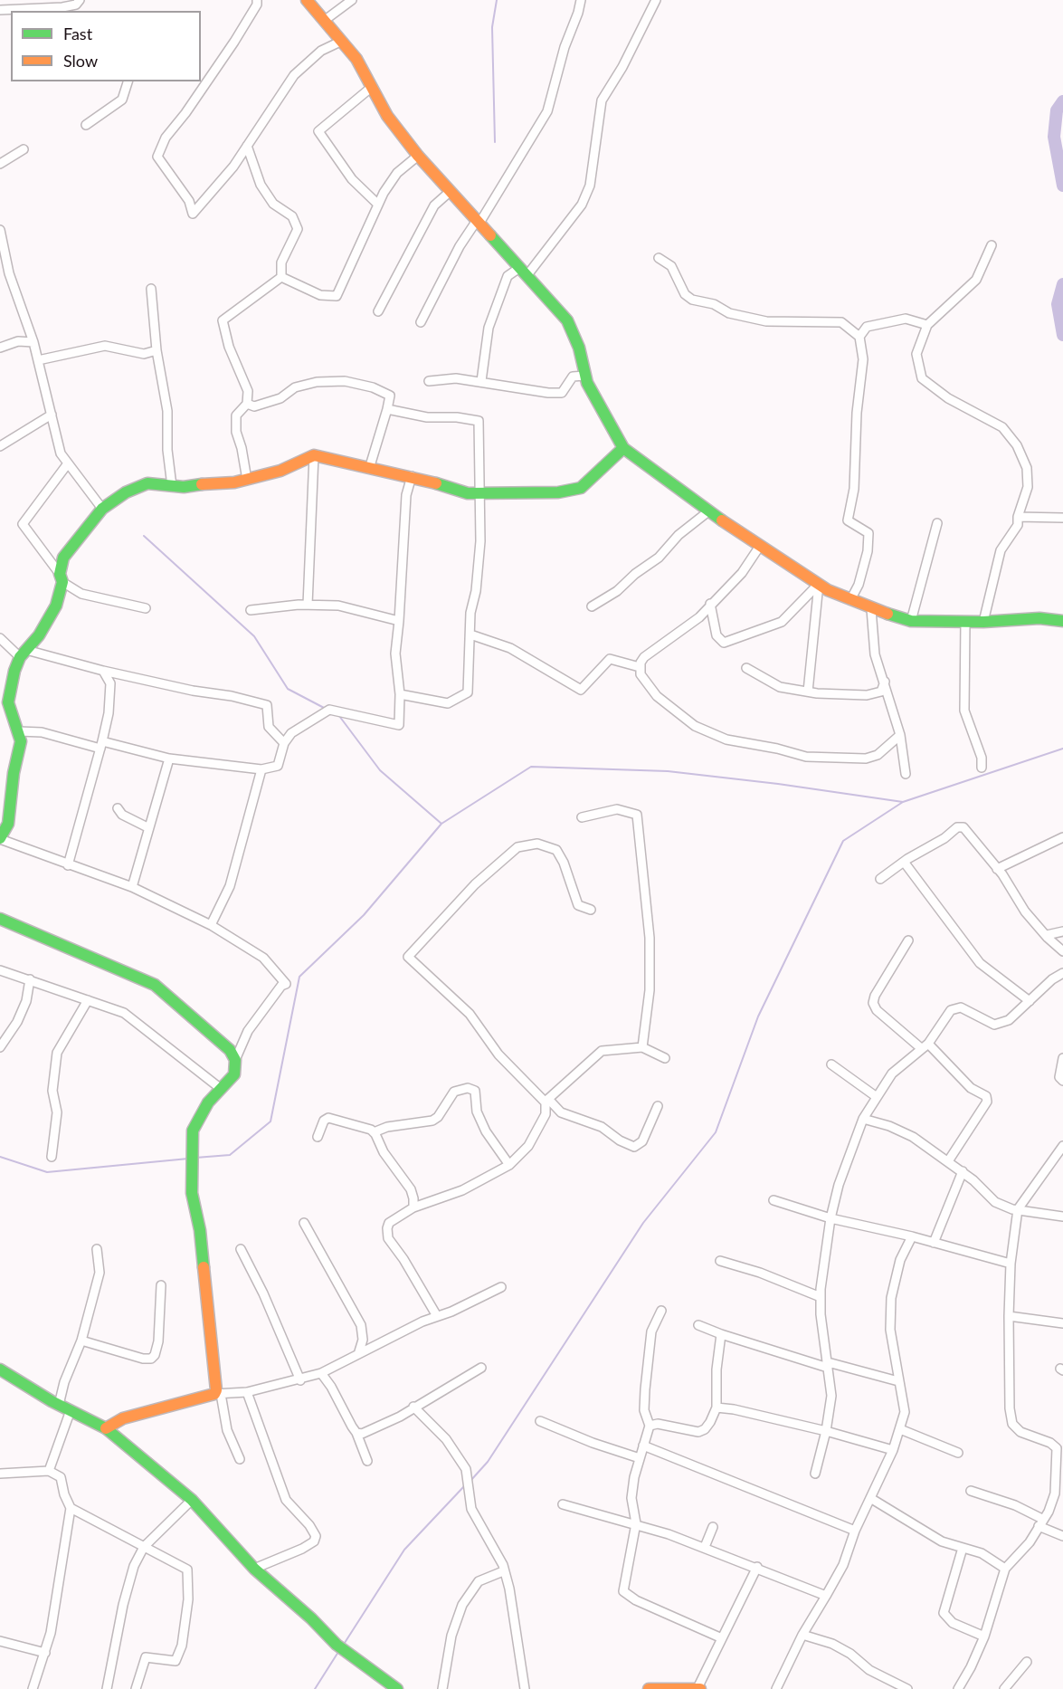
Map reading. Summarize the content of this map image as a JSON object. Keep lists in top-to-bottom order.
{
  "legend": ["Fast", "Slow"]
}
